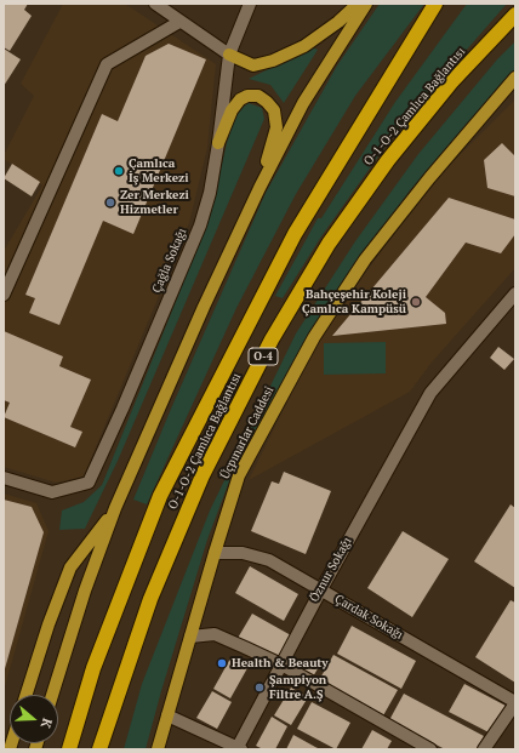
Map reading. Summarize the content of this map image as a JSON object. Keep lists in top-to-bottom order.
{
  "streets": {
    "highway": ["O-1-O-2 Çamlıca Bağlantısı", "O-4"],
    "main road": ["Üçpınarlar Caddesi"],
    "street": ["Çağla Sokağı", "Öznur Sokağı", "Çardak Sokağı"]
  },
  "crossings": [
    ["Üçpınarlar Caddesi", "Çardak Sokağı"],
    ["Öznur Sokağı", "Çardak Sokağı"]
  ],
  "places": [
    "Çamlıca İş Merkezi",
    "Zer Merkezi Hizmetler",
    "Bahçeşehir Koleji Çamlıca Kampüsü",
    "Health & Beauty",
    "Şampiyon Filtre A.Ş"
  ],
  "north": "right"
}
